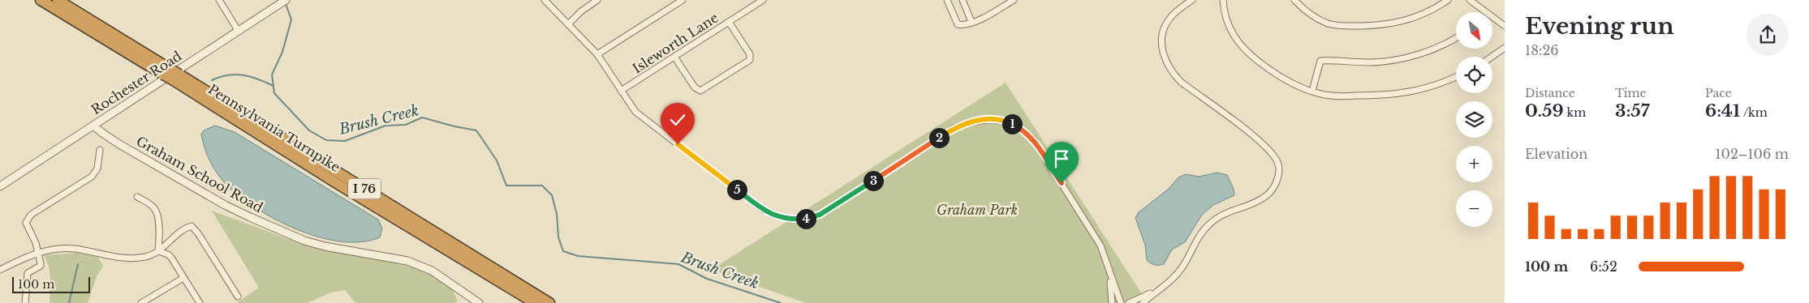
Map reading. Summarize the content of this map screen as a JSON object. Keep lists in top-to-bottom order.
{
  "streets": {
    "highway": ["Pennsylvania Turnpike", "I 76"],
    "street": ["Isleworth Lane", "Rochester Road", "Graham School Road"]
  },
  "crossings": [
    ["Rochester Road", "Graham School Road"]
  ],
  "water": ["Brush Creek"],
  "parks": ["Graham Park"],
  "scale_bar": "100 m",
  "north": "bottom right",
  "page": {
    "heading": ["Evening run", "18:26"],
    "map_buttons": ["+", "−"],
    "stats": [
      ["Distance", "0.59 km"],
      ["Time", "3:57"],
      ["Pace", "6:41 /km"]
    ],
    "pins": [
      "1",
      "2",
      "3",
      "5",
      "4"
    ],
    "chart": ["Elevation", "102–106 m"],
    "list": [
      {
        "name": "100 m",
        "note": "6:52"
      }
    ],
    "scale": "100 m"
  }
}
